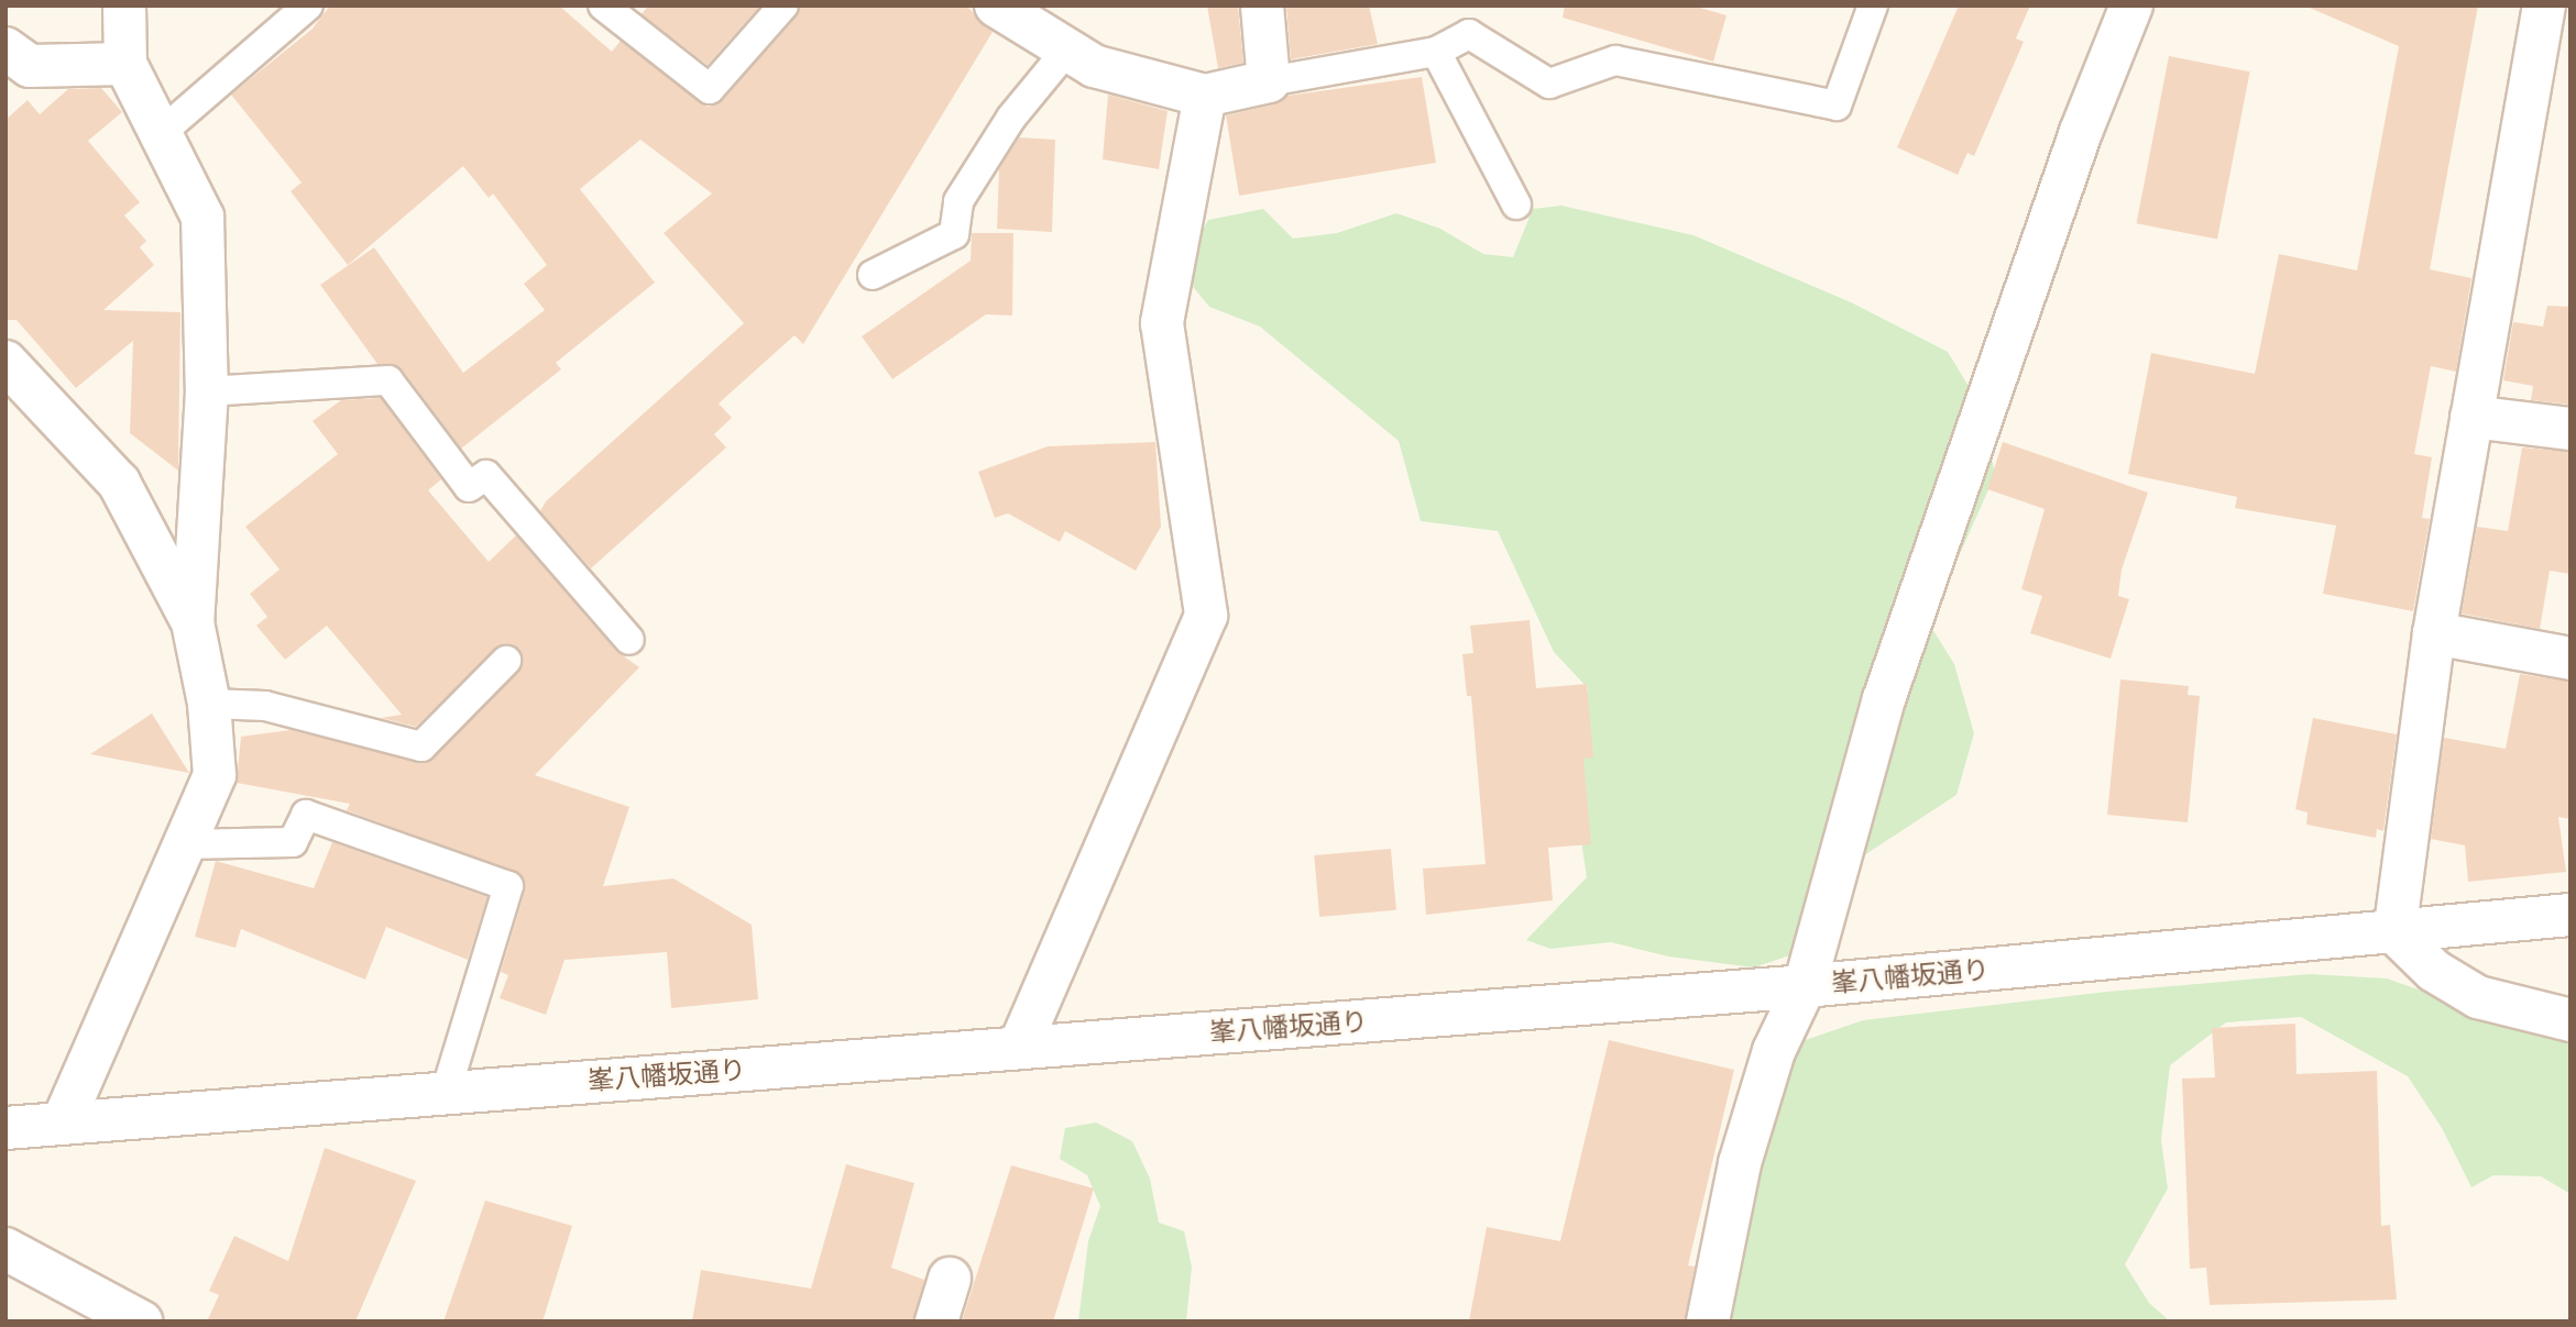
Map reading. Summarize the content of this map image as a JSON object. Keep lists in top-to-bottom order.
{
  "streets": {
    "street": ["峯八幡坂通り"]
  }
}
